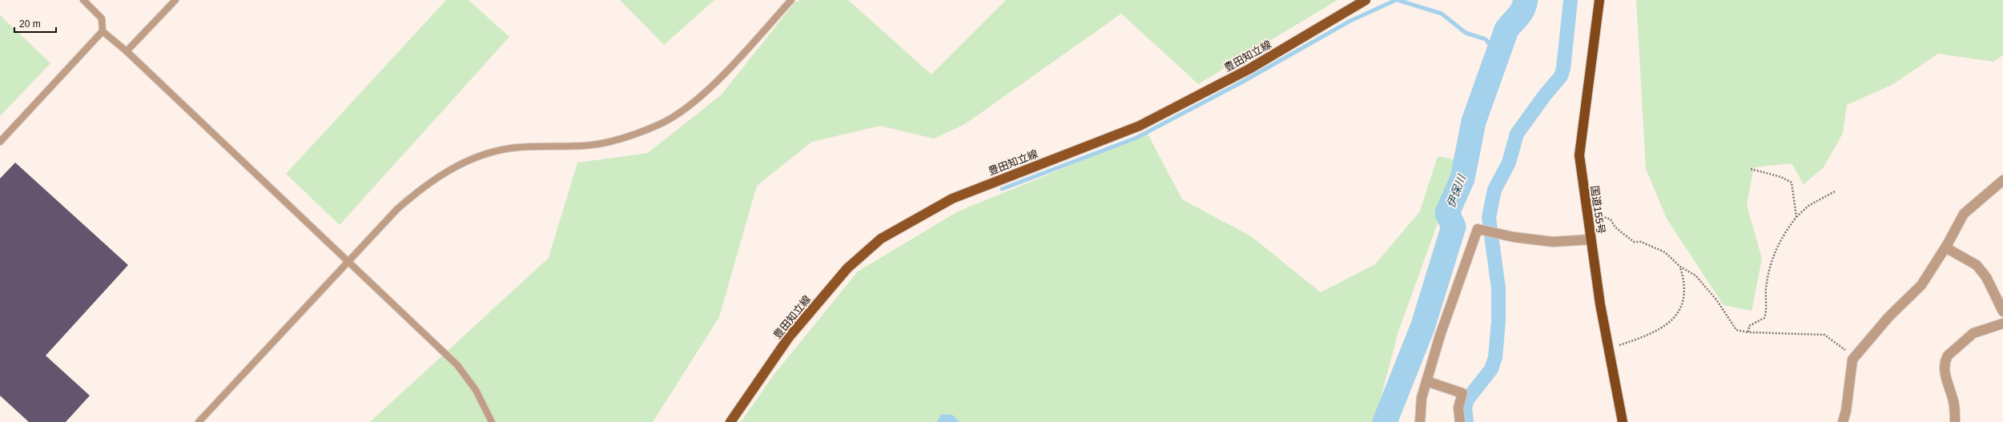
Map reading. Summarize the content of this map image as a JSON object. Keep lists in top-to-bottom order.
{
  "streets": {
    "highway": ["国道155号"],
    "main road": ["豊田知立線"]
  },
  "water": ["伊保川"],
  "scale_bar": "20 m"
}
